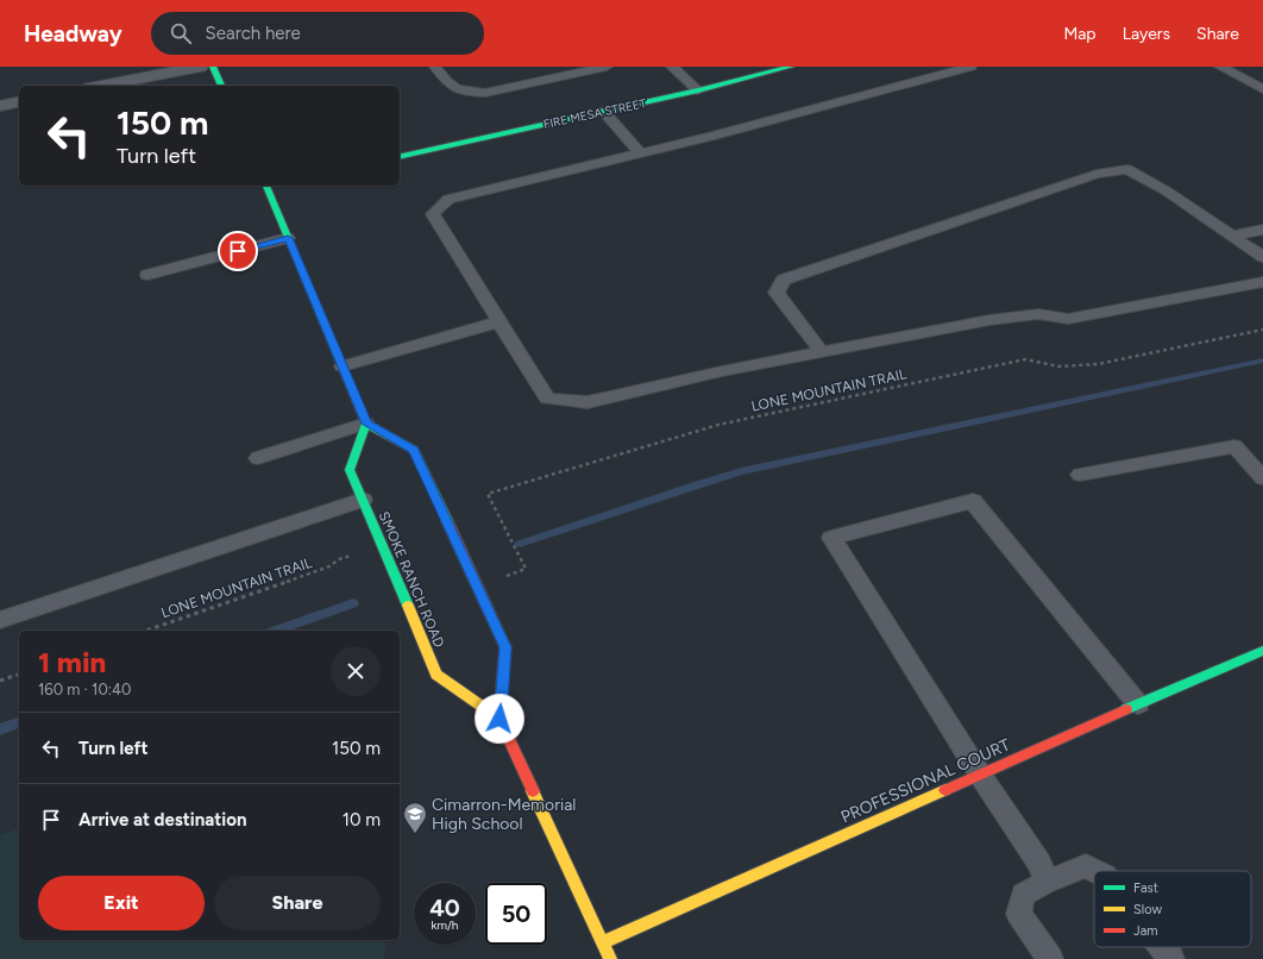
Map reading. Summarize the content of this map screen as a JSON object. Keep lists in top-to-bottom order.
{
  "streets": {
    "main road": ["FIRE MESA STREET", "SMOKE RANCH ROAD", "PROFESSIONAL COURT"],
    "path": ["LONE MOUNTAIN TRAIL"]
  },
  "places": {
    "school or university": ["Cimarron-Memorial High School"]
  },
  "legend": ["Fast", "Slow", "Jam"],
  "page": {
    "header": "Headway",
    "search": "Search here",
    "nav": ["Map", "Layers", "Share"],
    "turn": ["150 m", "Turn left"],
    "heading": ["1 min", "160 m · 10:40"],
    "list": [
      {
        "name": "Turn left",
        "value": "150 m"
      },
      {
        "name": "Arrive at destination",
        "value": "10 m"
      }
    ],
    "buttons": ["Exit", "Share"],
    "speed": "40 km/h",
    "limit": "50"
  }
}
